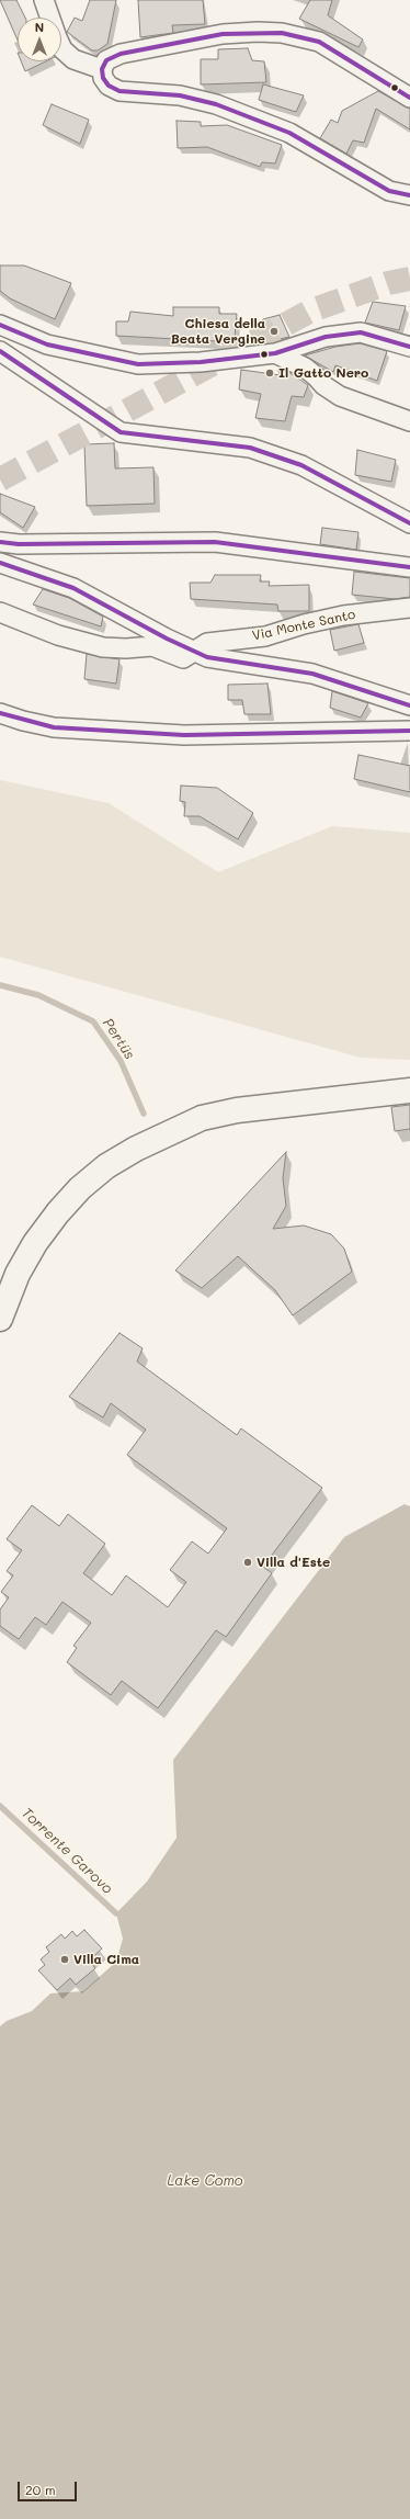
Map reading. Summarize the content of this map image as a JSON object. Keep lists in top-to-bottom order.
{
  "streets": {
    "street": ["Via Monte Santo"]
  },
  "water": ["Pertüs", "Torrente Garovo", "Lake Como"],
  "places": [
    "Chiesa della Beata Vergine",
    "Il Gatto Nero",
    "Villa d'Este",
    "Villa Cima"
  ],
  "scale_bar": "20 m",
  "north": "top"
}
